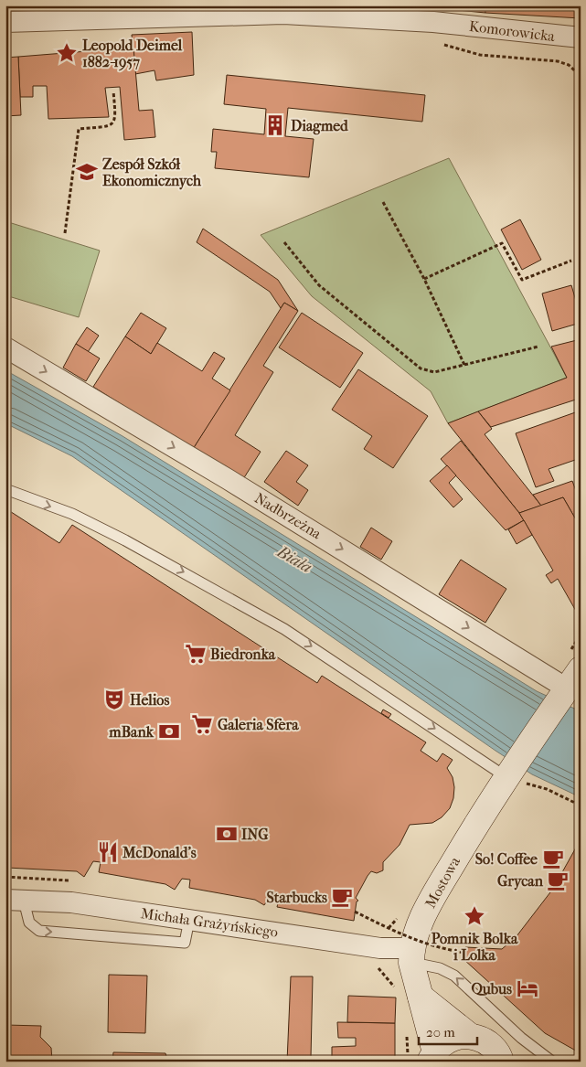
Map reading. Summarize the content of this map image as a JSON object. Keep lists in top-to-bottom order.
{
  "streets": {
    "street": [
      "Komorowicka",
      "Nadbrzeżna",
      "Mostowa",
      "Michała Grażyńskiego"
    ]
  },
  "crossings": [
    ["Nadbrzeżna", "Mostowa"],
    ["Mostowa", "Michała Grażyńskiego"]
  ],
  "one_way": ["Nadbrzeżna"],
  "water": ["Biała"],
  "places": {
    "place": ["Leopold Deimel 1882-1957", "Pomnik Bolka i Lolka"],
    "building": ["Diagmed"],
    "school or university": ["Zespół Szkół Ekonomicznych"],
    "supermarket": ["Biedronka", "Galeria Sfera"],
    "theatre": ["Helios"],
    "bank": ["mBank", "ING"],
    "restaurant": ["McDonald's"],
    "cafe": ["So! Coffee", "Grycan", "Starbucks"],
    "hotel": ["Qubus"]
  },
  "scale_bar": "20 m"
}
